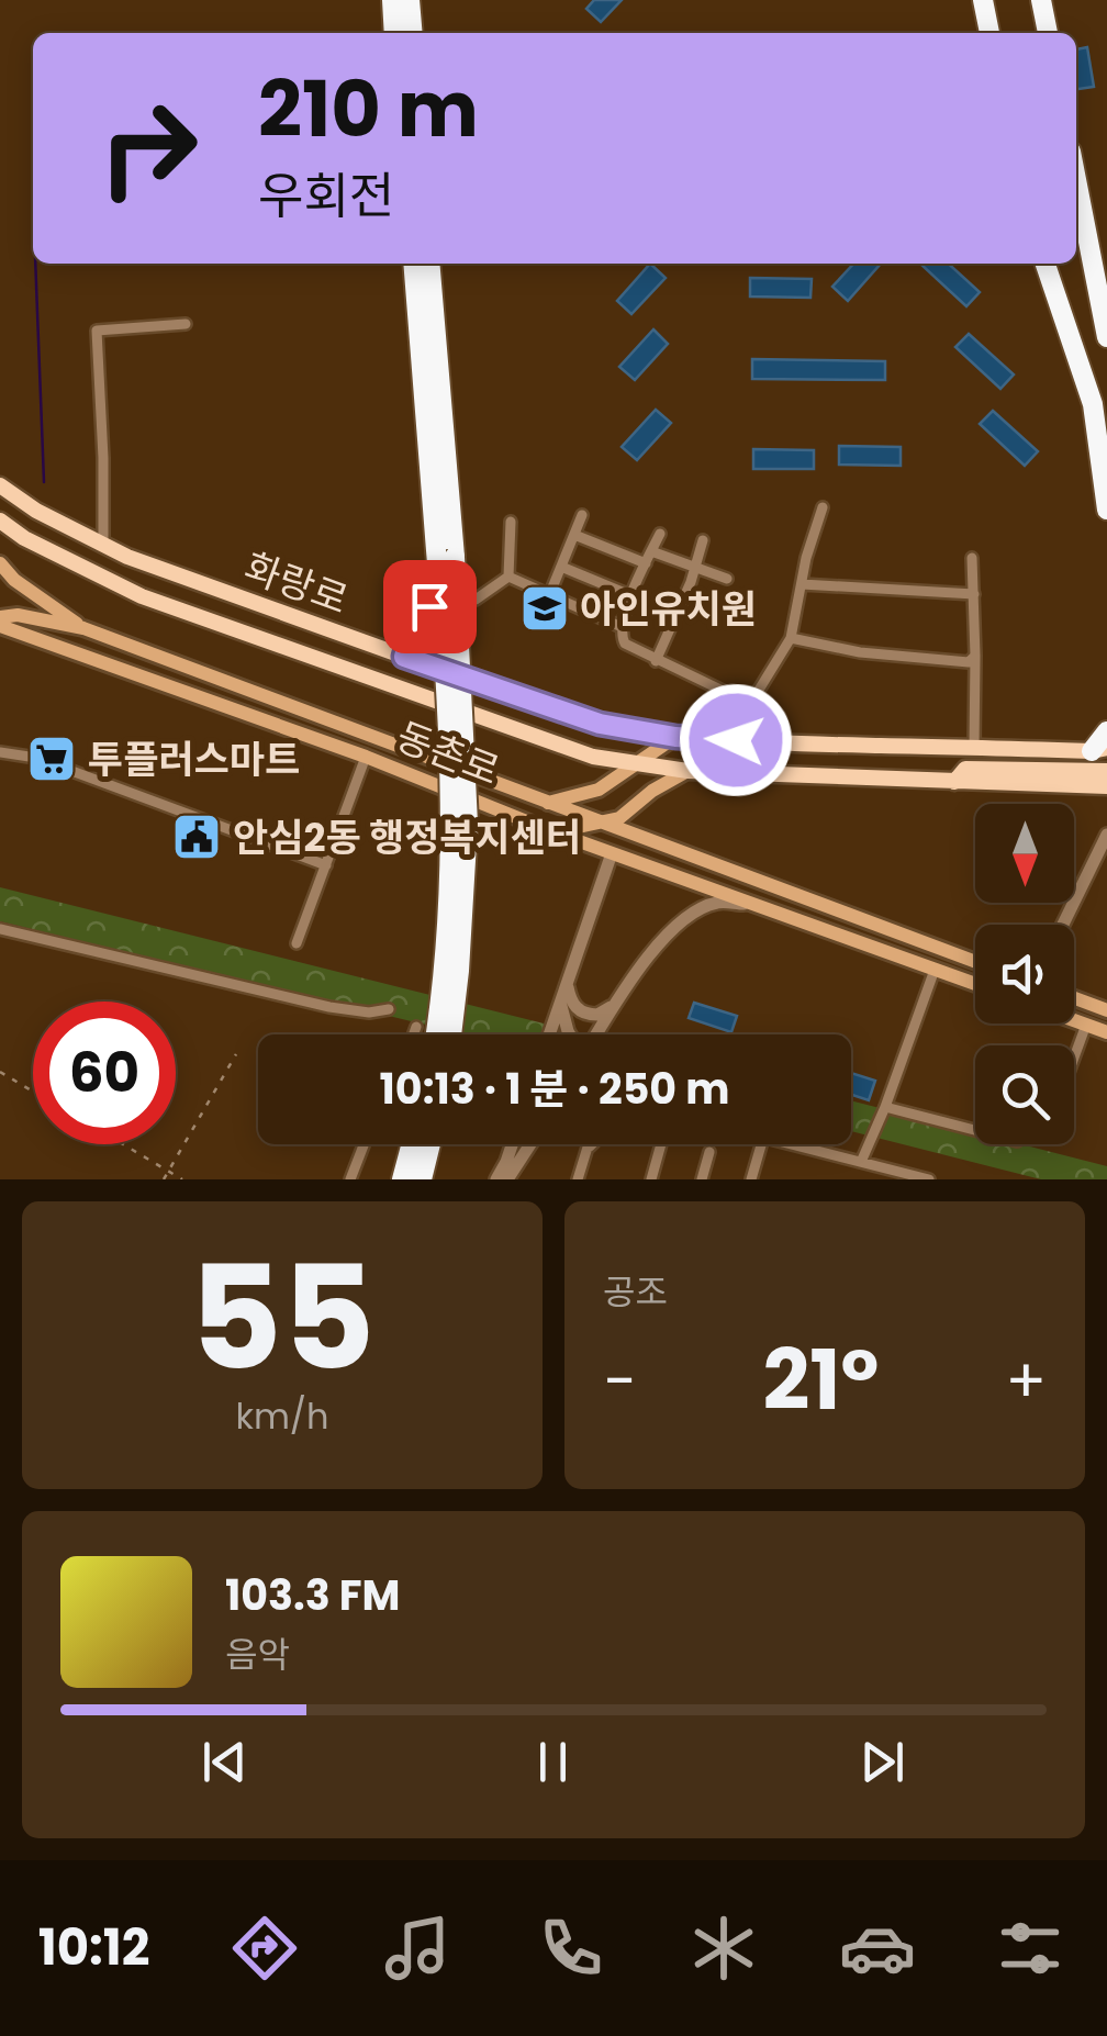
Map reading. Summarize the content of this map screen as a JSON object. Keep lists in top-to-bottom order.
{
  "streets": {
    "main road": ["화랑로", "동촌로"]
  },
  "places": {
    "school or university": ["아인유치원"],
    "supermarket": ["투플러스마트"],
    "public building": ["안심2동 행정복지센터"]
  },
  "north": "bottom",
  "page": {
    "turn": ["210 m", "우회전"],
    "limit": "60",
    "trip": "10:13 · 1 분 · 250 m",
    "tile": [
      ["55", "km/h"],
      "공조"
    ],
    "heat": ["−", "21°", "+"],
    "song": ["103.3 FM", "음악"],
    "tabs": "10:12"
  }
}
